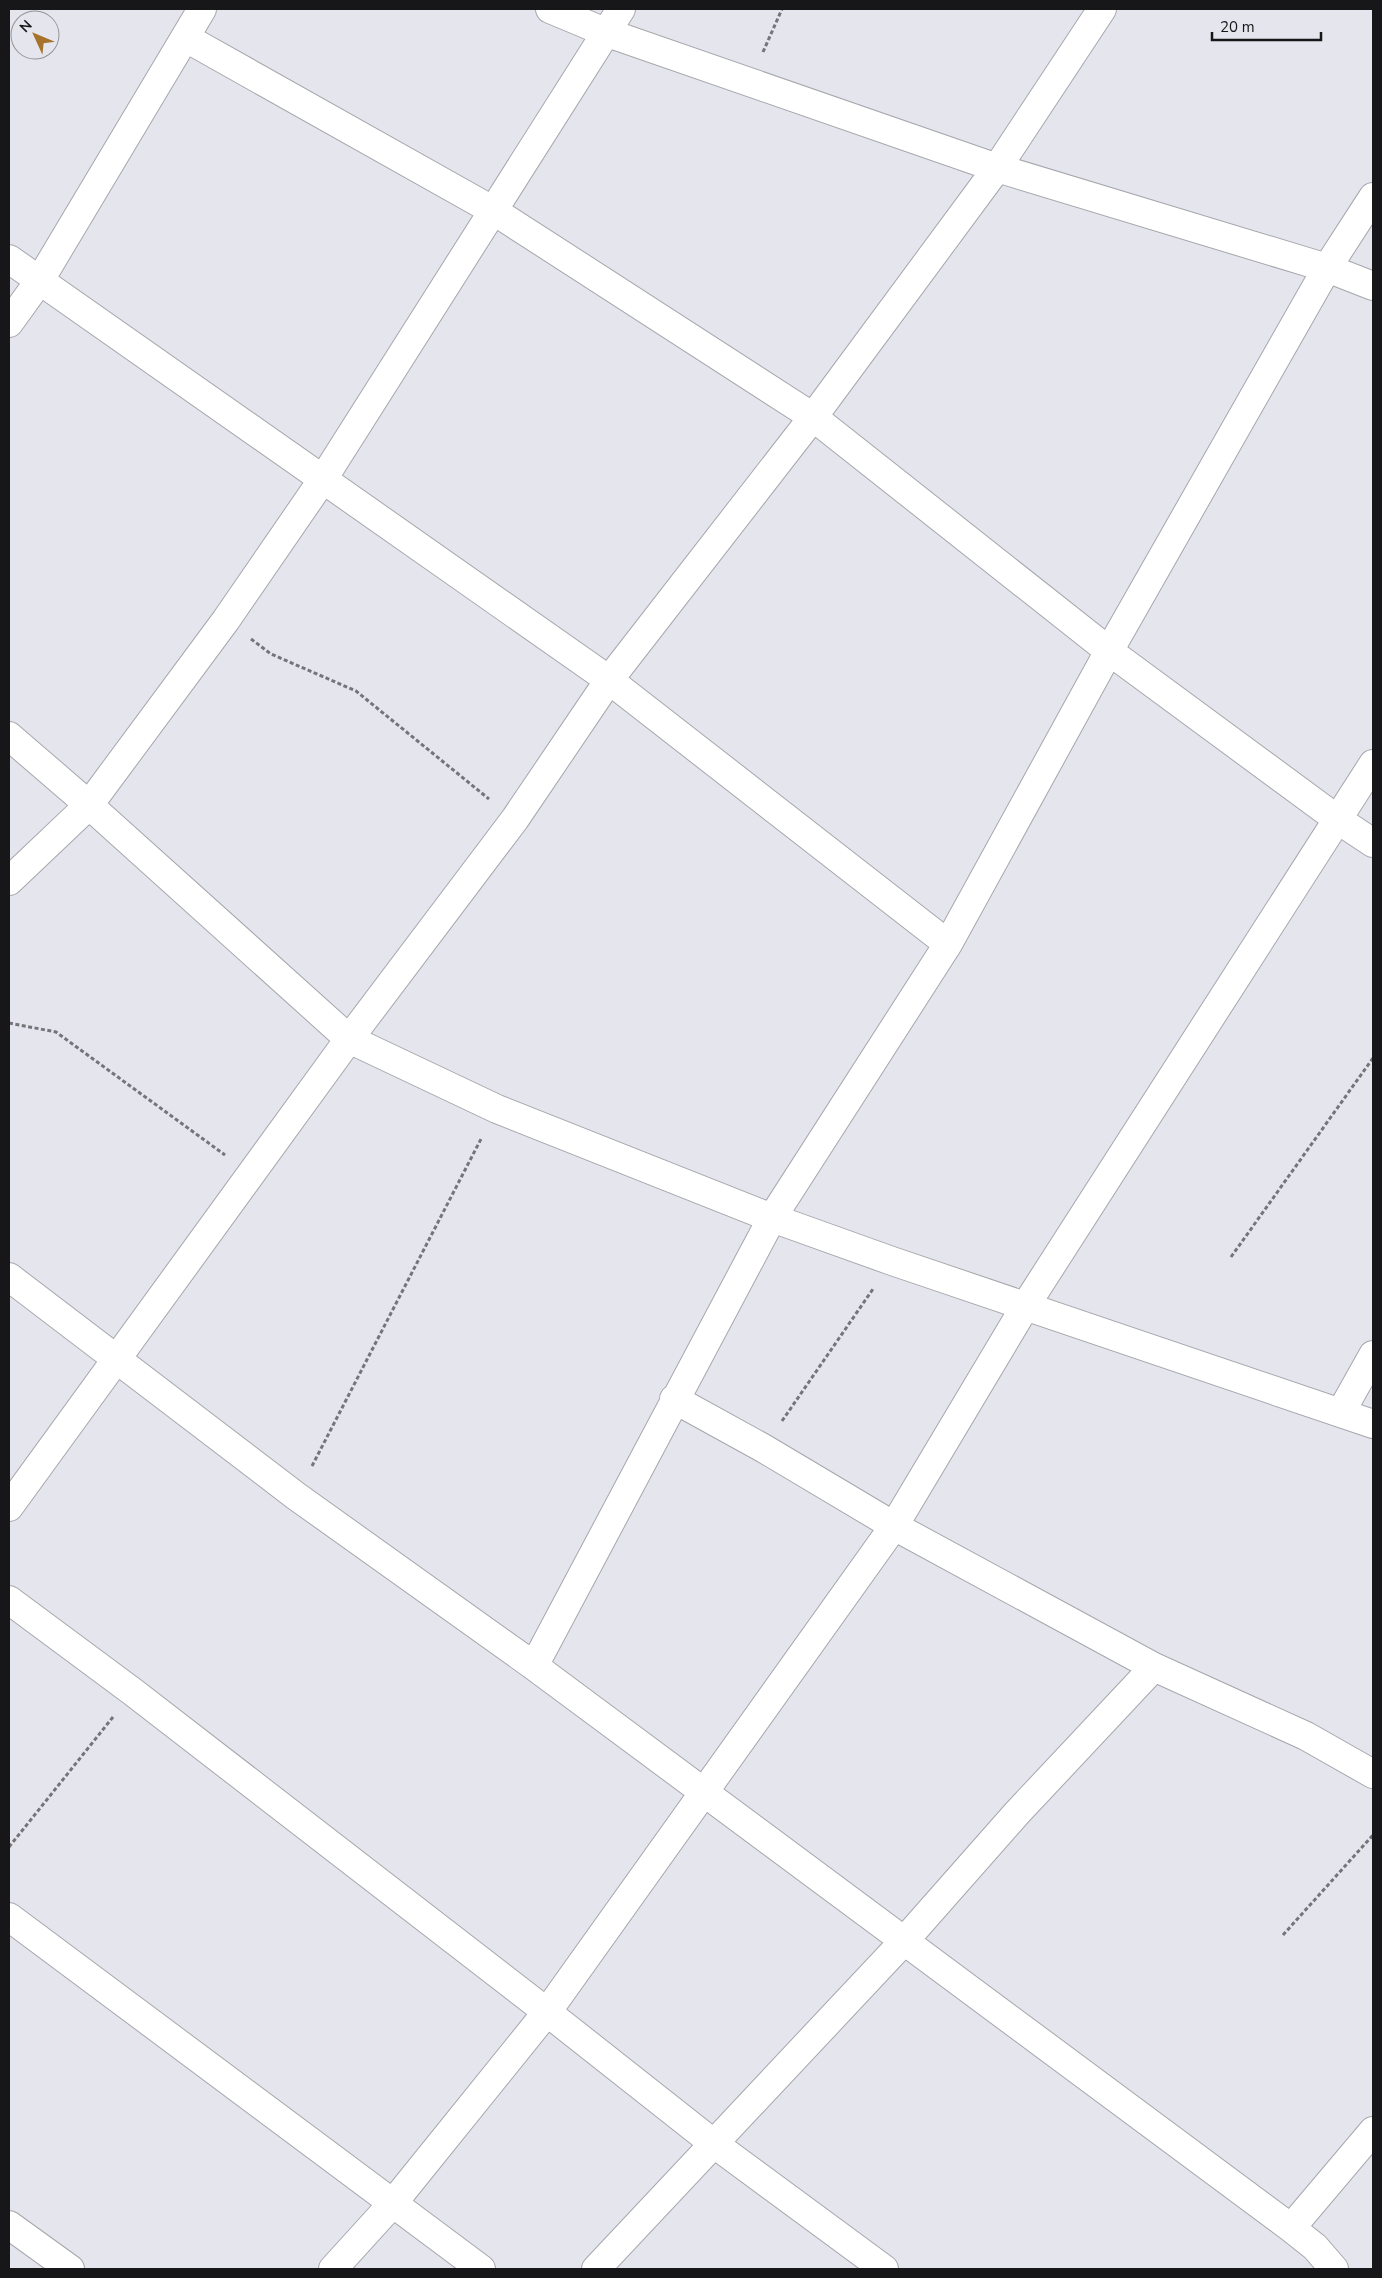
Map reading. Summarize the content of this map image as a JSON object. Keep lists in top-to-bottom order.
{
  "scale_bar": "20 m",
  "north": "top left"
}
